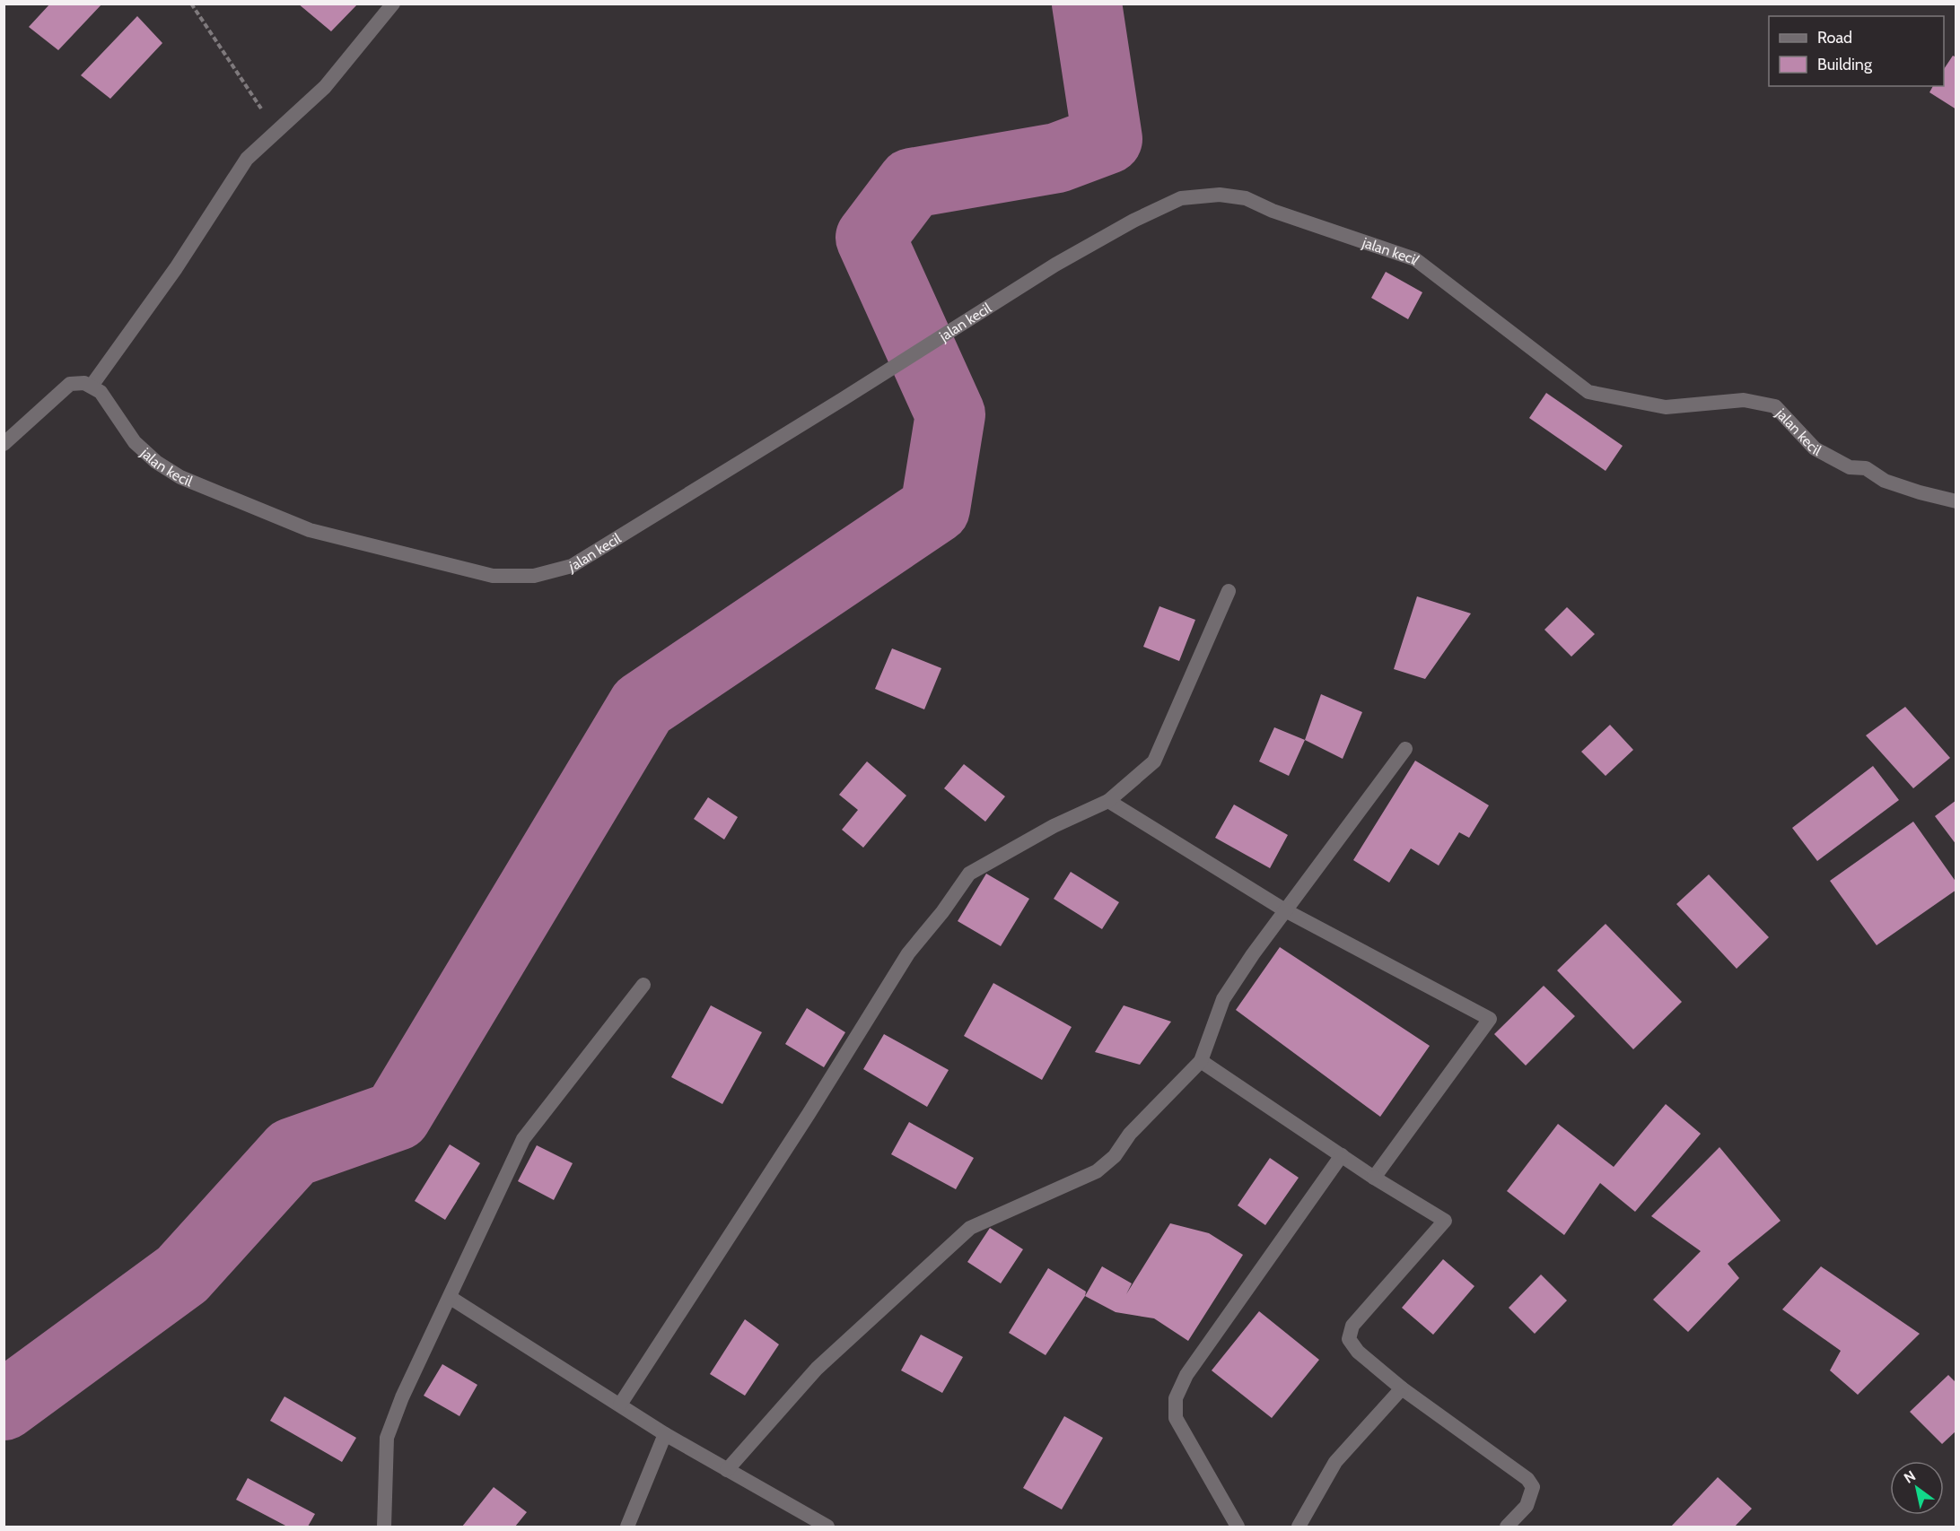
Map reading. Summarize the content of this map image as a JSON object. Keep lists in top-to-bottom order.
{
  "streets": {
    "street": ["jalan kecil"]
  },
  "legend": ["Road", "Building"],
  "north": "top left"
}
